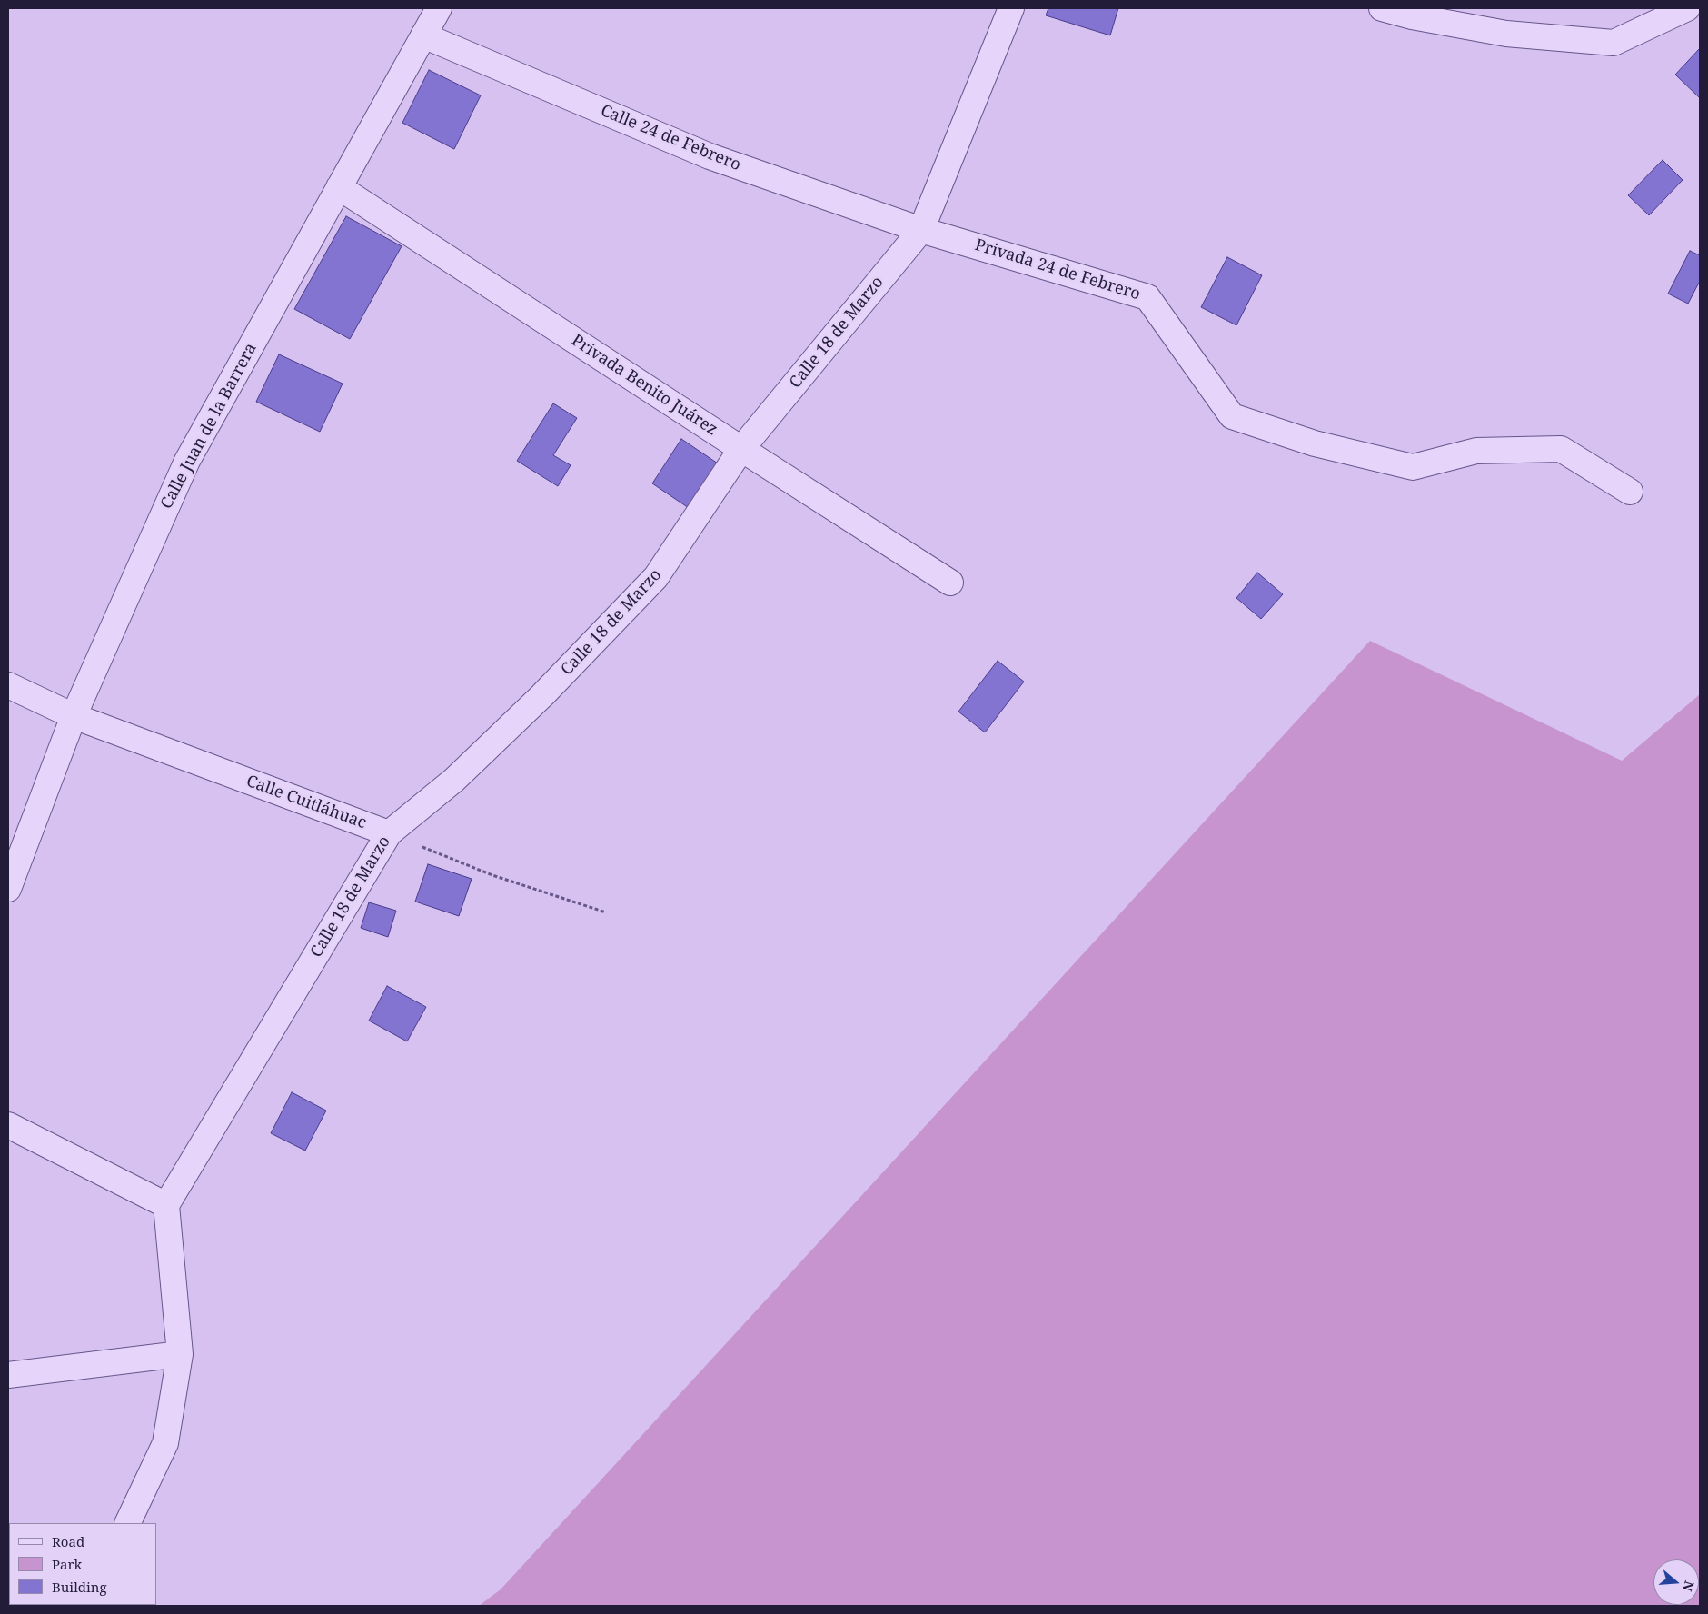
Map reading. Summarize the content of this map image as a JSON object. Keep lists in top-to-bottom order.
{
  "streets": {
    "street": [
      "Calle 24 de Febrero",
      "Privada 24 de Febrero",
      "Calle 18 de Marzo",
      "Privada Benito Juárez",
      "Calle Juan de la Barrera",
      "Calle Cuitláhuac"
    ]
  },
  "crossings": [
    ["Calle 24 de Febrero", "Privada 24 de Febrero"],
    ["Calle 24 de Febrero", "Calle 18 de Marzo"],
    ["Calle 24 de Febrero", "Calle Juan de la Barrera"],
    ["Privada 24 de Febrero", "Calle 18 de Marzo"],
    ["Calle 18 de Marzo", "Privada Benito Juárez"],
    ["Calle 18 de Marzo", "Calle Cuitláhuac"],
    ["Privada Benito Juárez", "Calle Juan de la Barrera"],
    ["Calle Juan de la Barrera", "Calle Cuitláhuac"]
  ],
  "legend": ["Road", "Park", "Building"],
  "north": "right"
}
